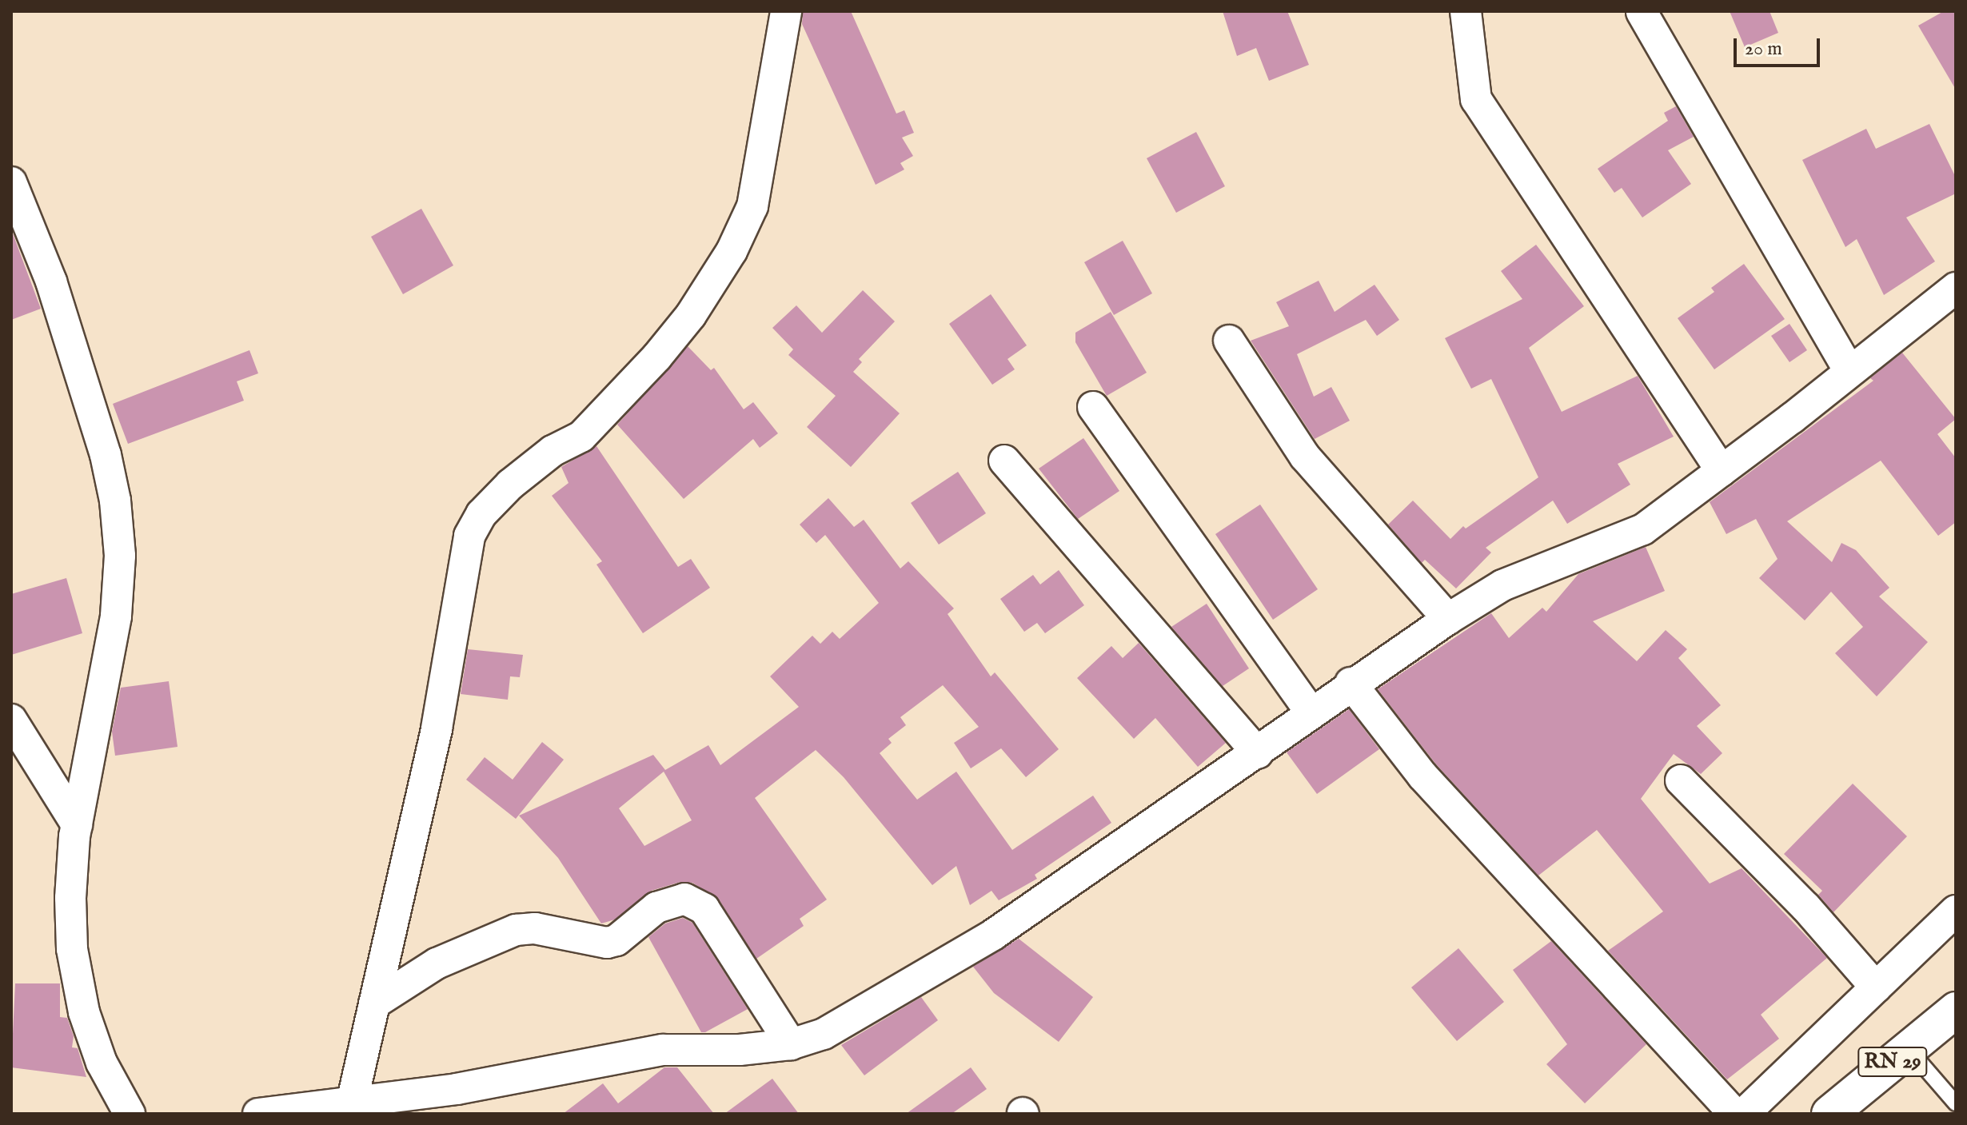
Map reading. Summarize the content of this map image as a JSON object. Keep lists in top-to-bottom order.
{
  "streets": {
    "main road": ["RN 29"]
  },
  "scale_bar": "20 m"
}
